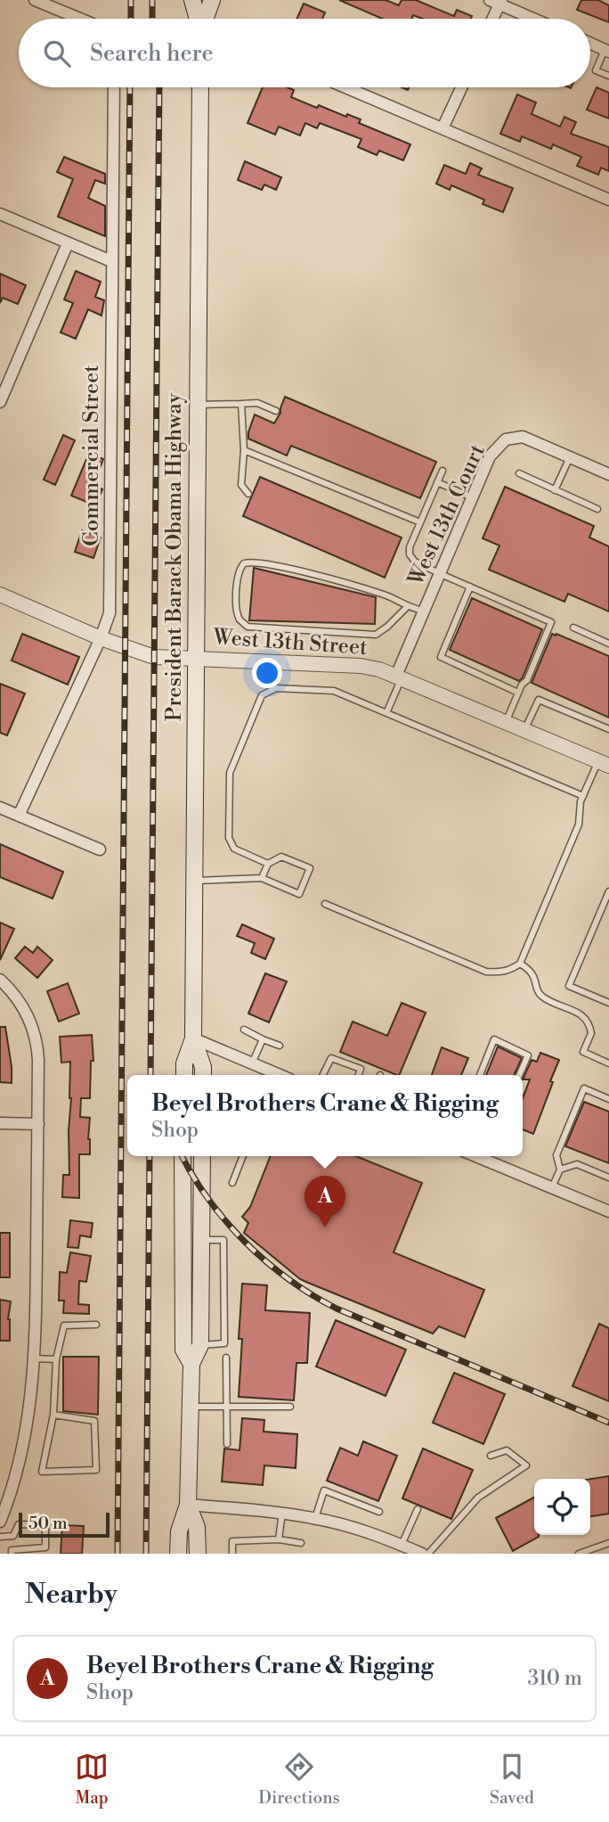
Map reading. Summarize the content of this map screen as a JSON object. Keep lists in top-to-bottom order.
{
  "streets": {
    "main road": ["President Barack Obama Highway"],
    "street": ["Commercial Street", "West 13th Court", "West 13th Street"]
  },
  "crossings": [
    ["Commercial Street", "West 13th Street"],
    ["West 13th Court", "West 13th Street"],
    ["President Barack Obama Highway", "West 13th Street"]
  ],
  "scale_bar": "50 m",
  "page": {
    "search": "Search here",
    "popup": ["Beyel Brothers Crane & Rigging", "Shop"],
    "pins": "A",
    "scale": "50 m",
    "heading": "Nearby",
    "list": [
      {
        "mark": "A",
        "name": "Beyel Brothers Crane & Rigging",
        "note": "Shop",
        "value": "310 m"
      }
    ],
    "nav": ["Map", "Directions", "Saved"]
  }
}
